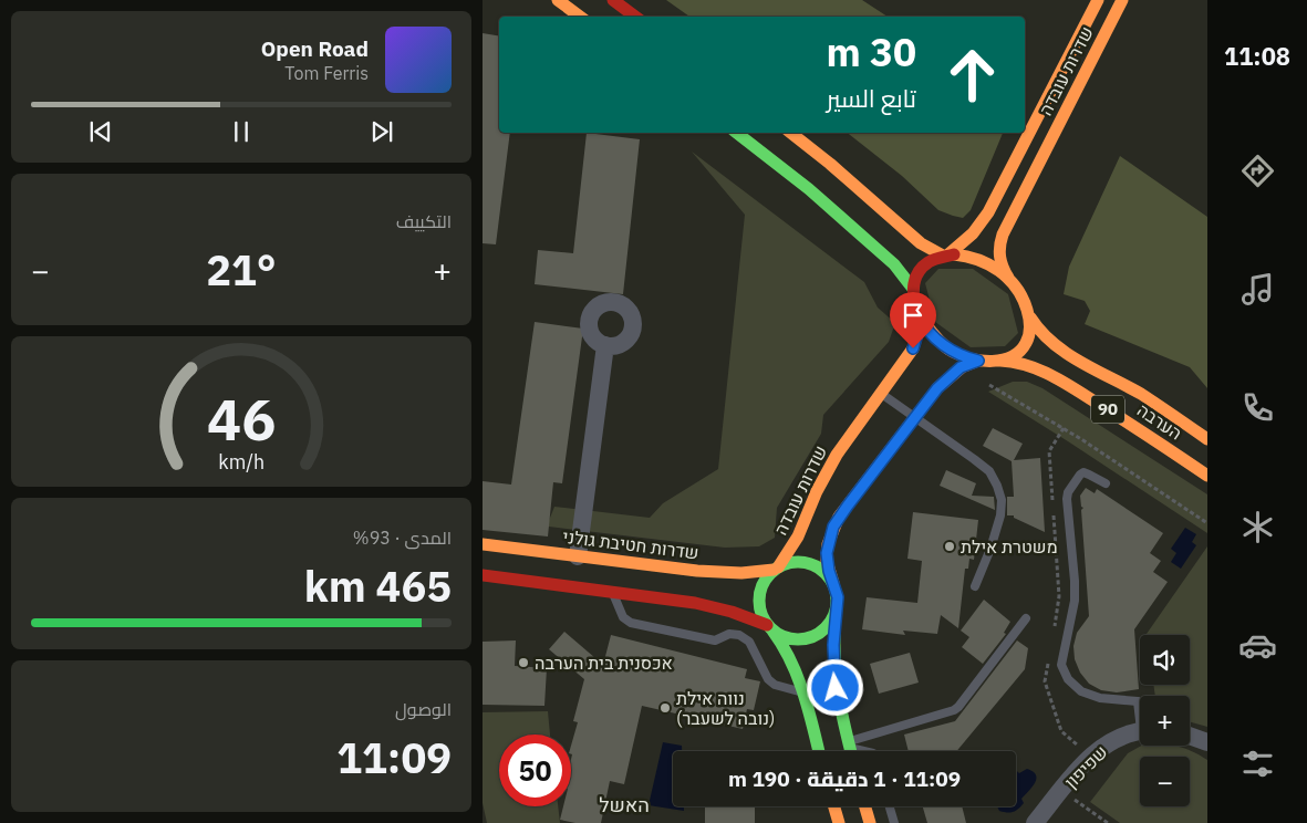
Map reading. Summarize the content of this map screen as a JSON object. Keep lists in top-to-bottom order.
{
  "streets": {
    "main road": [
      "שדרות עובדה",
      "90",
      "הערבה",
      "שדרות חטיבת גולני"
    ],
    "street": ["שפיפון"]
  },
  "crossings": [
    ["שדרות עובדה", "90"],
    ["שדרות עובדה", "הערבה"],
    ["שדרות עובדה", "שדרות חטיבת גולני"],
    ["90", "הערבה"]
  ],
  "districts": ["האשל"],
  "places": ["משטרת אילת", "אכסנית בית הערבה", "נווה אילת (נובה לשעבר)"],
  "page": {
    "tabs": "11:08",
    "turn": ["30 m", "تابع السير"],
    "song": ["Open Road", "Tom Ferris"],
    "tile": [
      "التكييف",
      ["المدى · 93%", "465 km"],
      ["الوصول", "11:09"]
    ],
    "heat": ["−", "21°", "+"],
    "map_buttons": ["+", "−"],
    "limit": "50",
    "trip": "11:09 · 1 دقيقة · 190 m",
    "gauge": ["46", "km/h"]
  }
}
